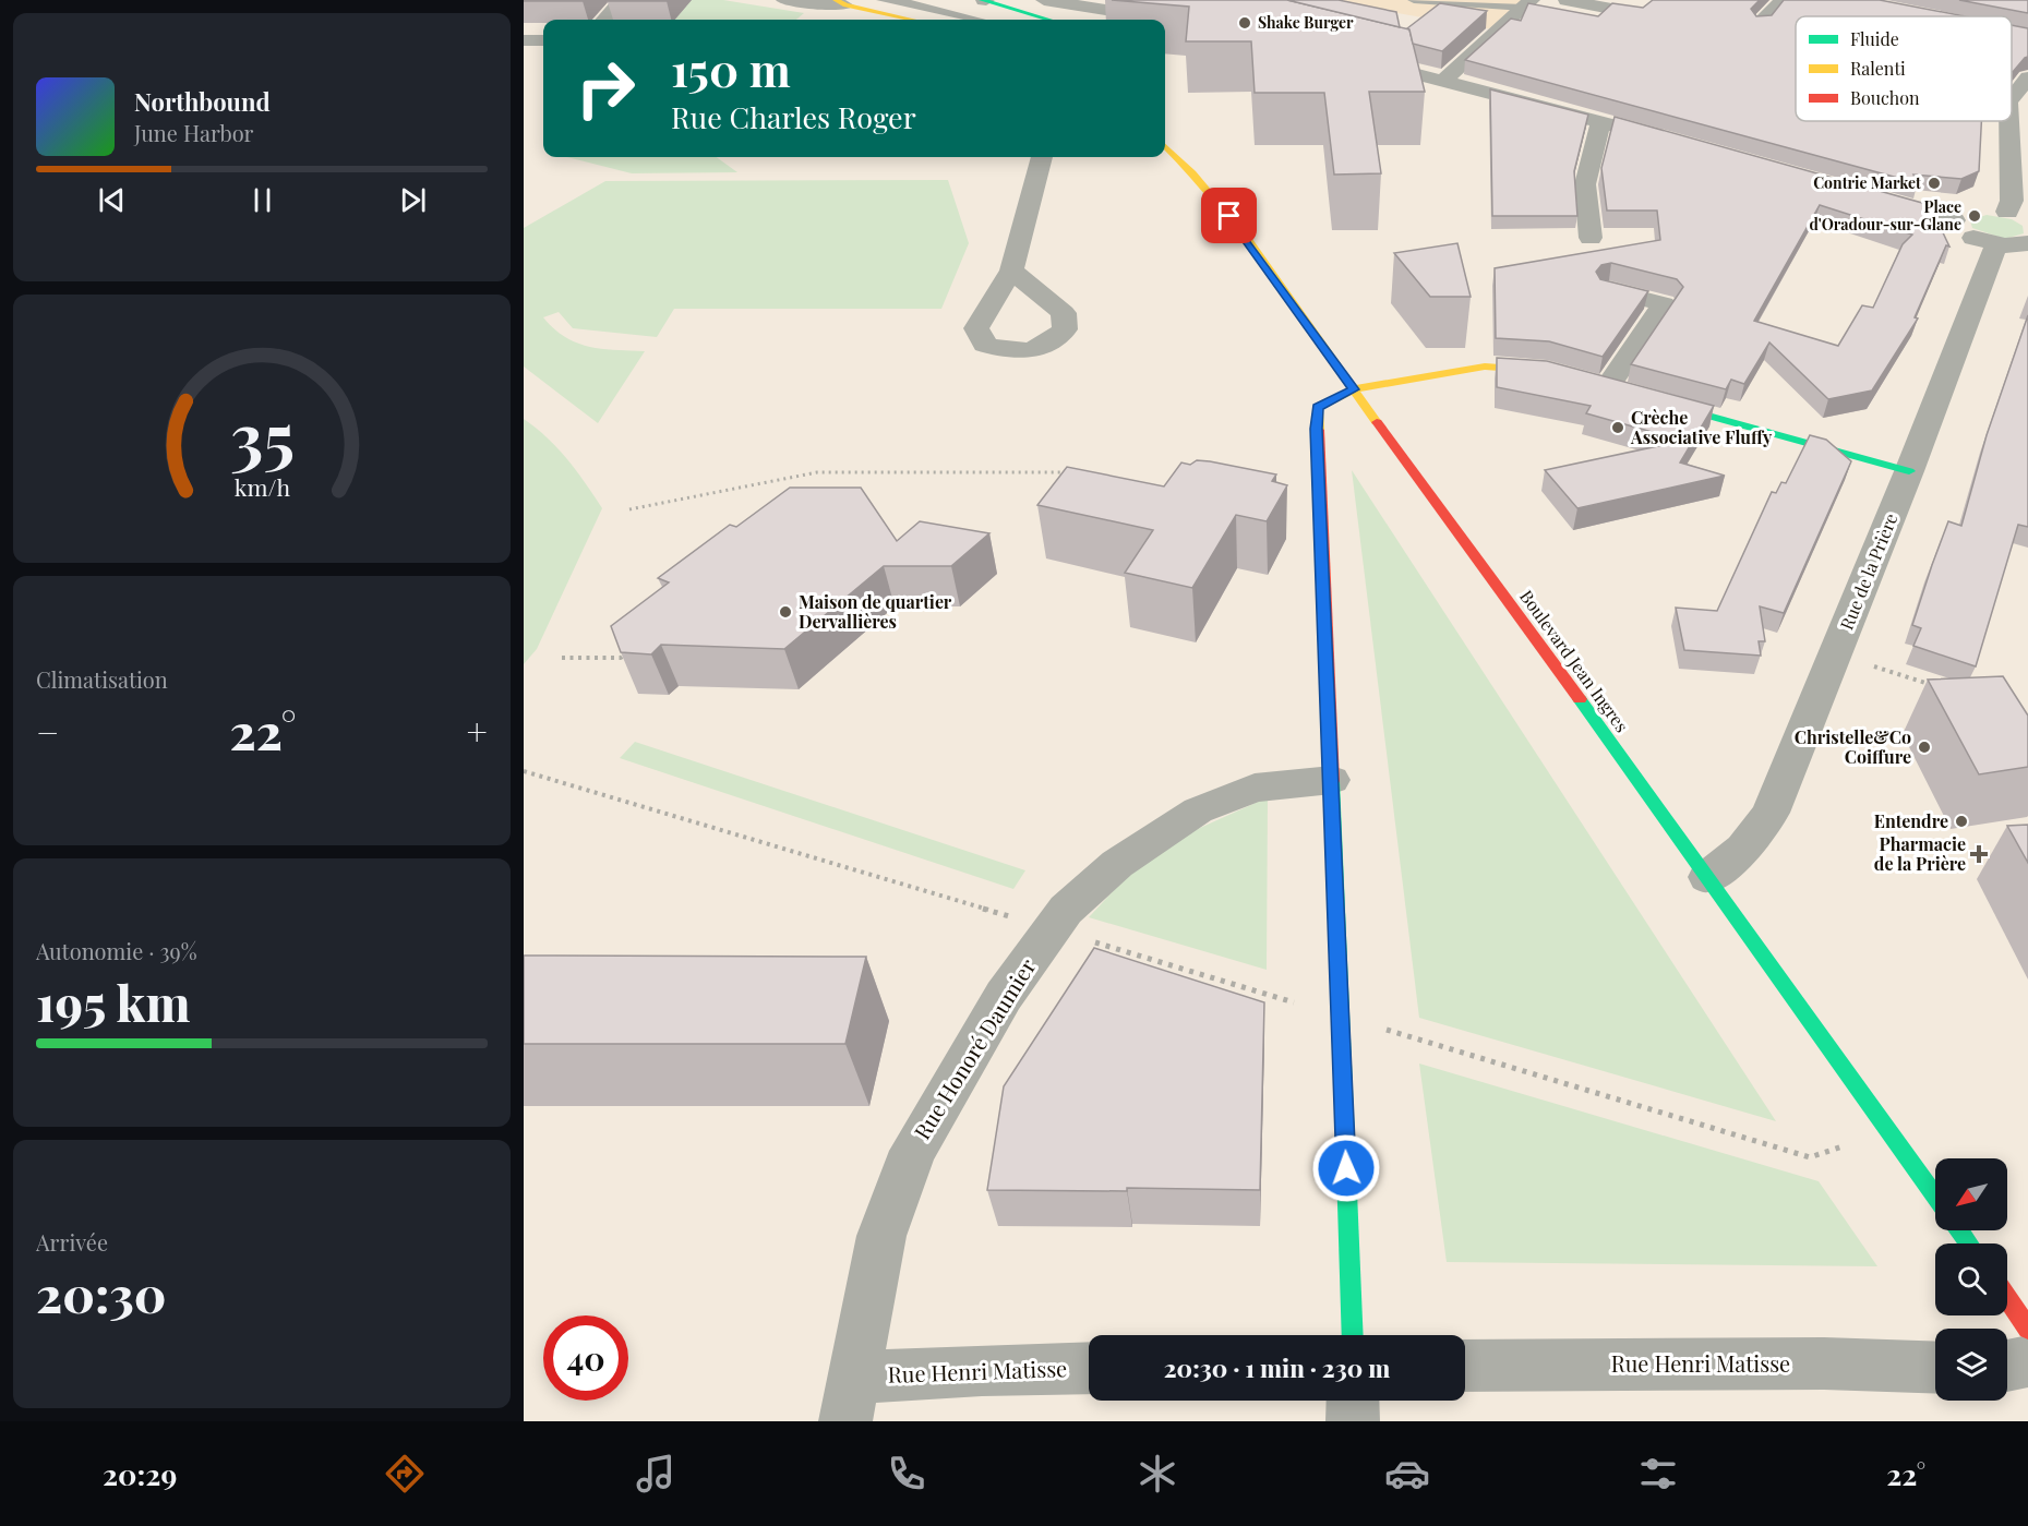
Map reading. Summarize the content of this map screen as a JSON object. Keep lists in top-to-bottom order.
{
  "streets": {
    "main road": ["Boulevard Jean Ingres"],
    "street": ["Rue de la Prière", "Rue Honoré Daumier", "Rue Henri Matisse"]
  },
  "crossings": [
    ["Rue de la Prière", "Boulevard Jean Ingres"],
    ["Rue Honoré Daumier", "Rue Henri Matisse"]
  ],
  "places": {
    "other": [
      "Shake Burger",
      "Contrie Market",
      "Place d'Oradour-sur-Glane",
      "Crèche Associative Fluffy",
      "Maison de quartier Dervallières",
      "Christelle&Co Coiffure",
      "Entendre"
    ],
    "health": ["Pharmacie de la Prière"]
  },
  "legend": ["Fluide", "Ralenti", "Bouchon"],
  "north": "bottom left",
  "page": {
    "turn": ["150 m", "Rue Charles Roger"],
    "song": ["Northbound", "June Harbor"],
    "tile": [
      "Climatisation",
      ["Autonomie · 39%", "195 km"],
      ["Arrivée", "20:30"]
    ],
    "heat": ["−", "22°", "+"],
    "limit": "40",
    "trip": "20:30 · 1 min · 230 m",
    "tabs": ["20:29", "22°"],
    "gauge": ["35", "km/h"]
  }
}
